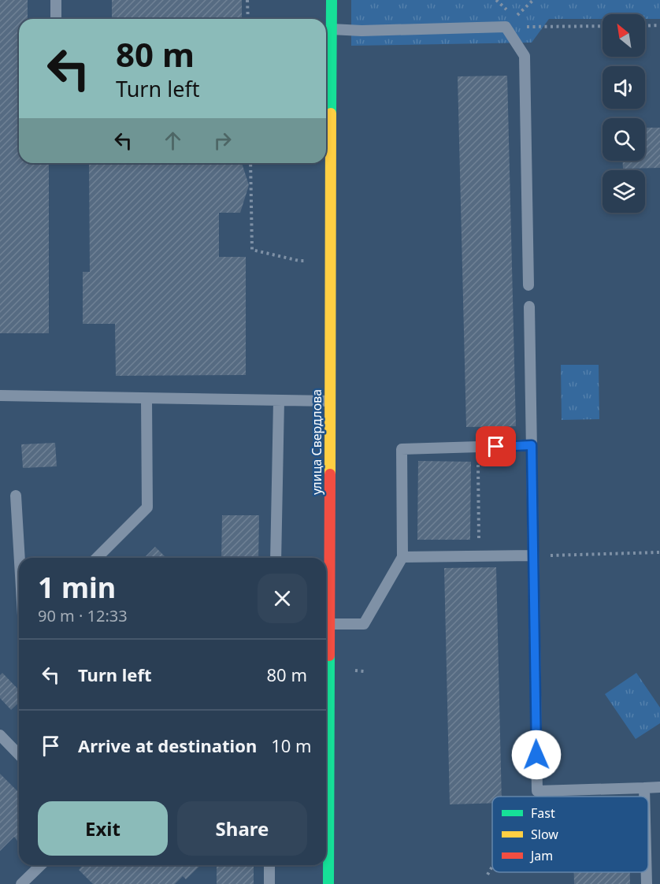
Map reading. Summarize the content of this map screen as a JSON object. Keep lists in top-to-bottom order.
{
  "streets": {
    "street": ["улица Свердлова"]
  },
  "legend": ["Fast", "Slow", "Jam"],
  "north": "top left",
  "page": {
    "turn": ["80 m", "Turn left"],
    "heading": ["1 min", "90 m · 12:33"],
    "list": [
      {
        "name": "Turn left",
        "value": "80 m"
      },
      {
        "name": "Arrive at destination",
        "value": "10 m"
      }
    ],
    "buttons": ["Exit", "Share"]
  }
}
